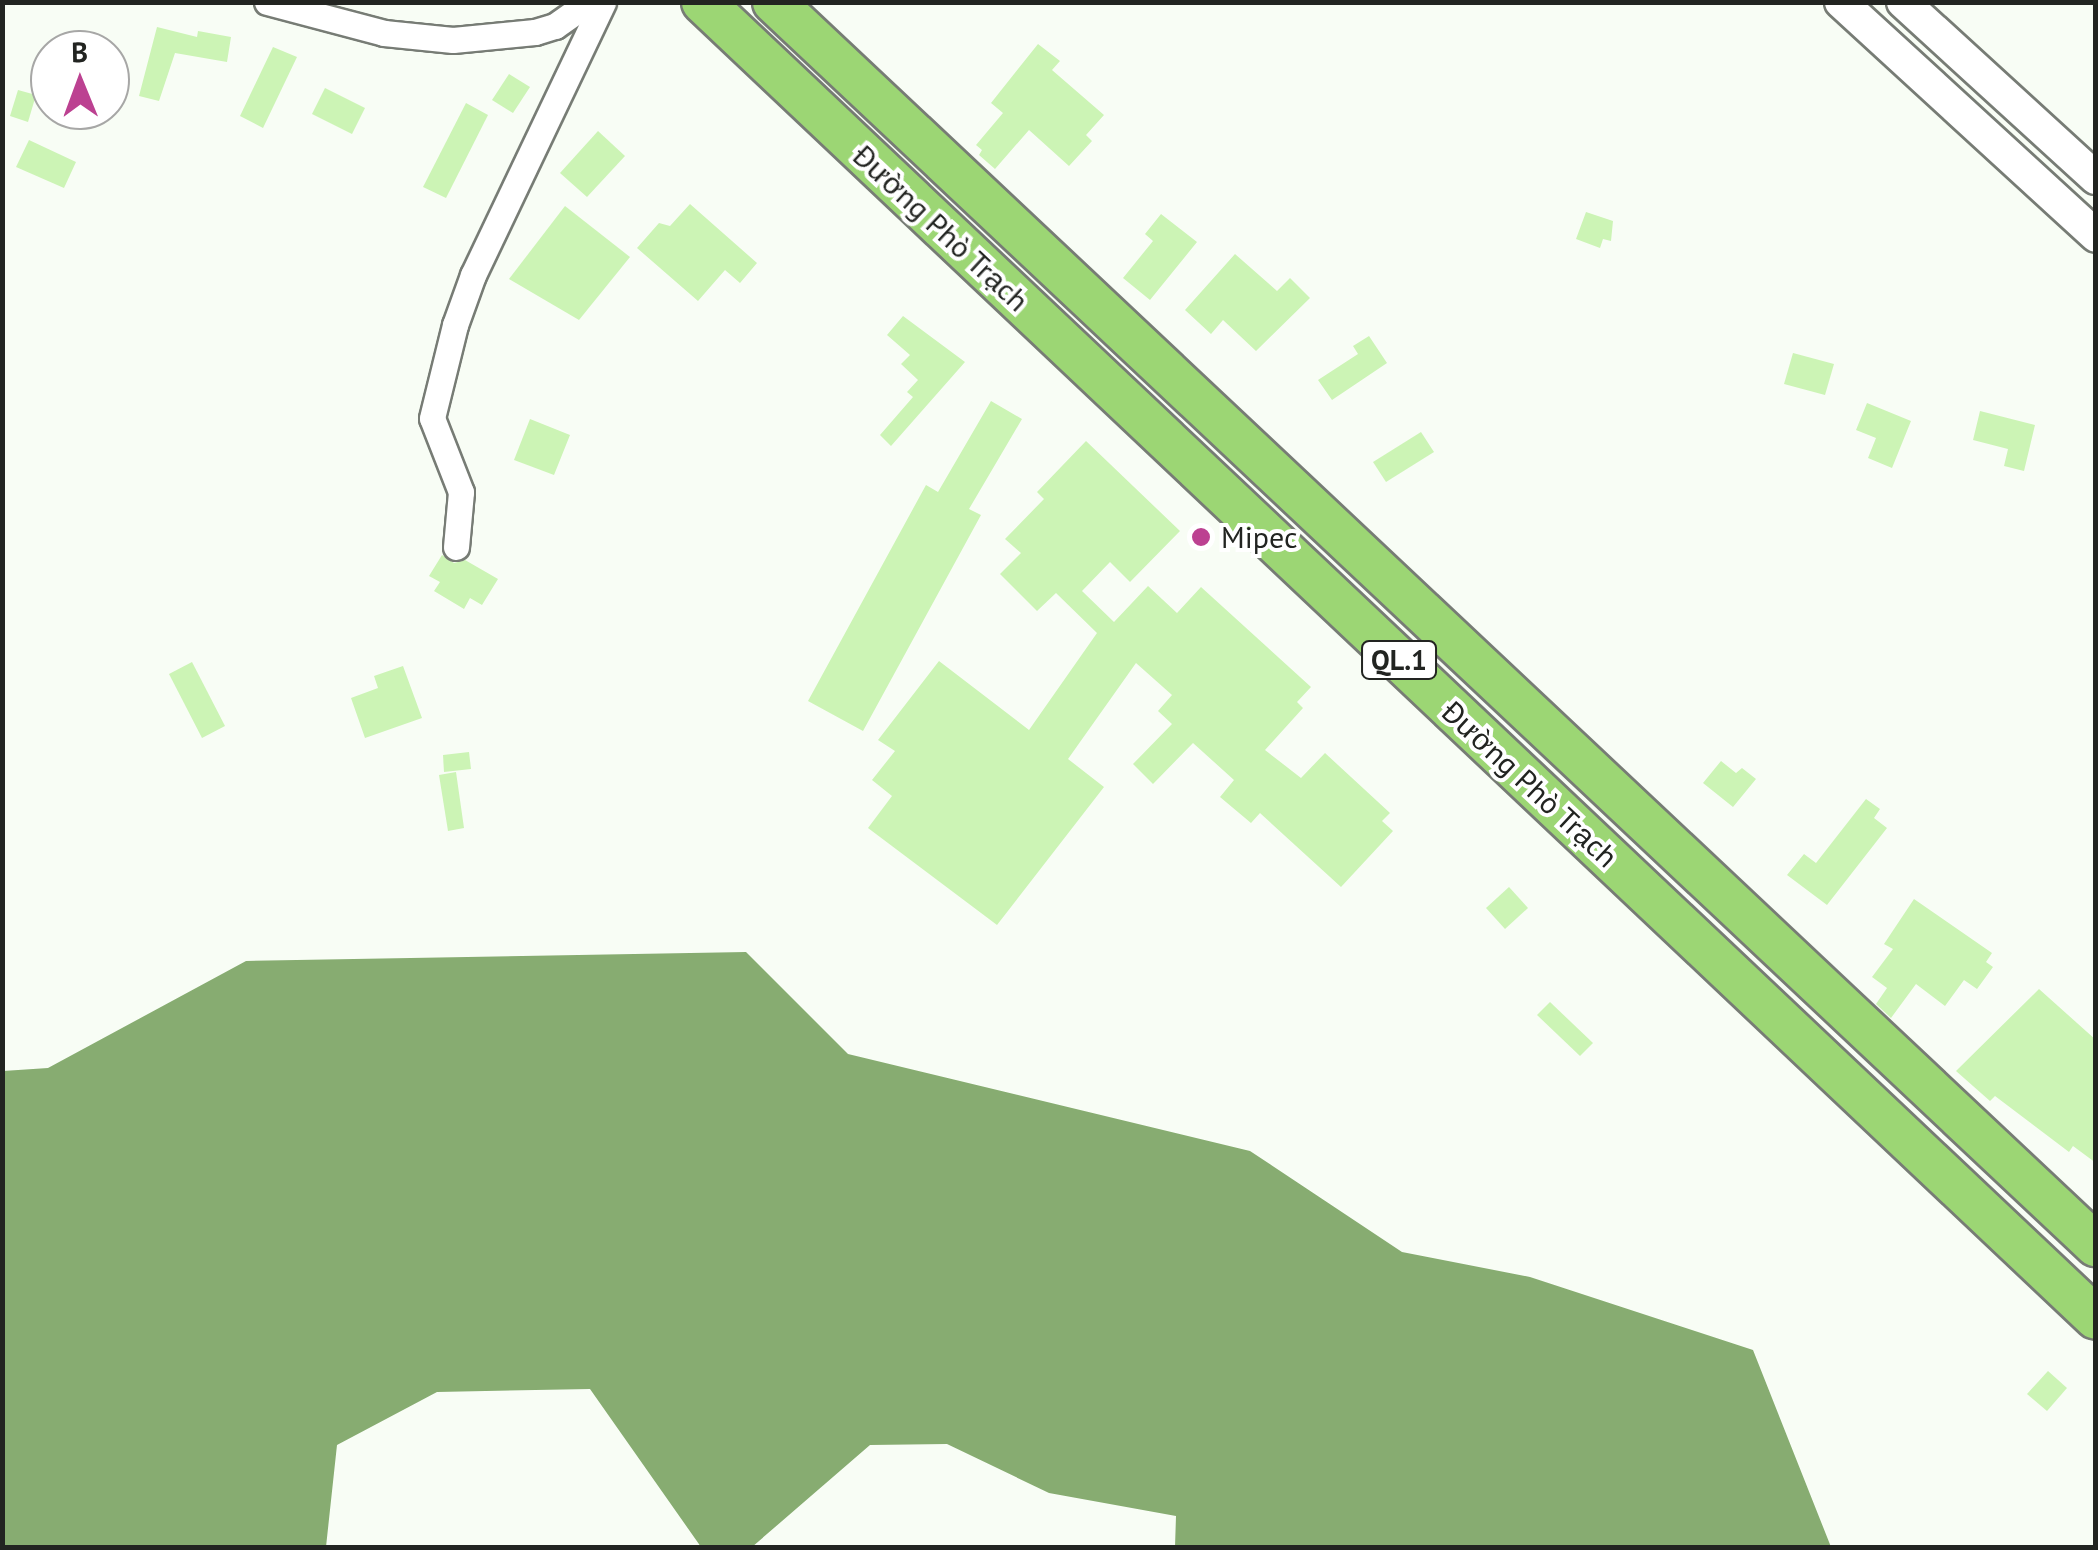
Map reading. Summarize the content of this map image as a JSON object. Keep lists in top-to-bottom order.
{
  "streets": {
    "highway": ["Đường Phò Trạch", "QL.1"]
  },
  "places": ["Mipec"],
  "north": "top"
}
